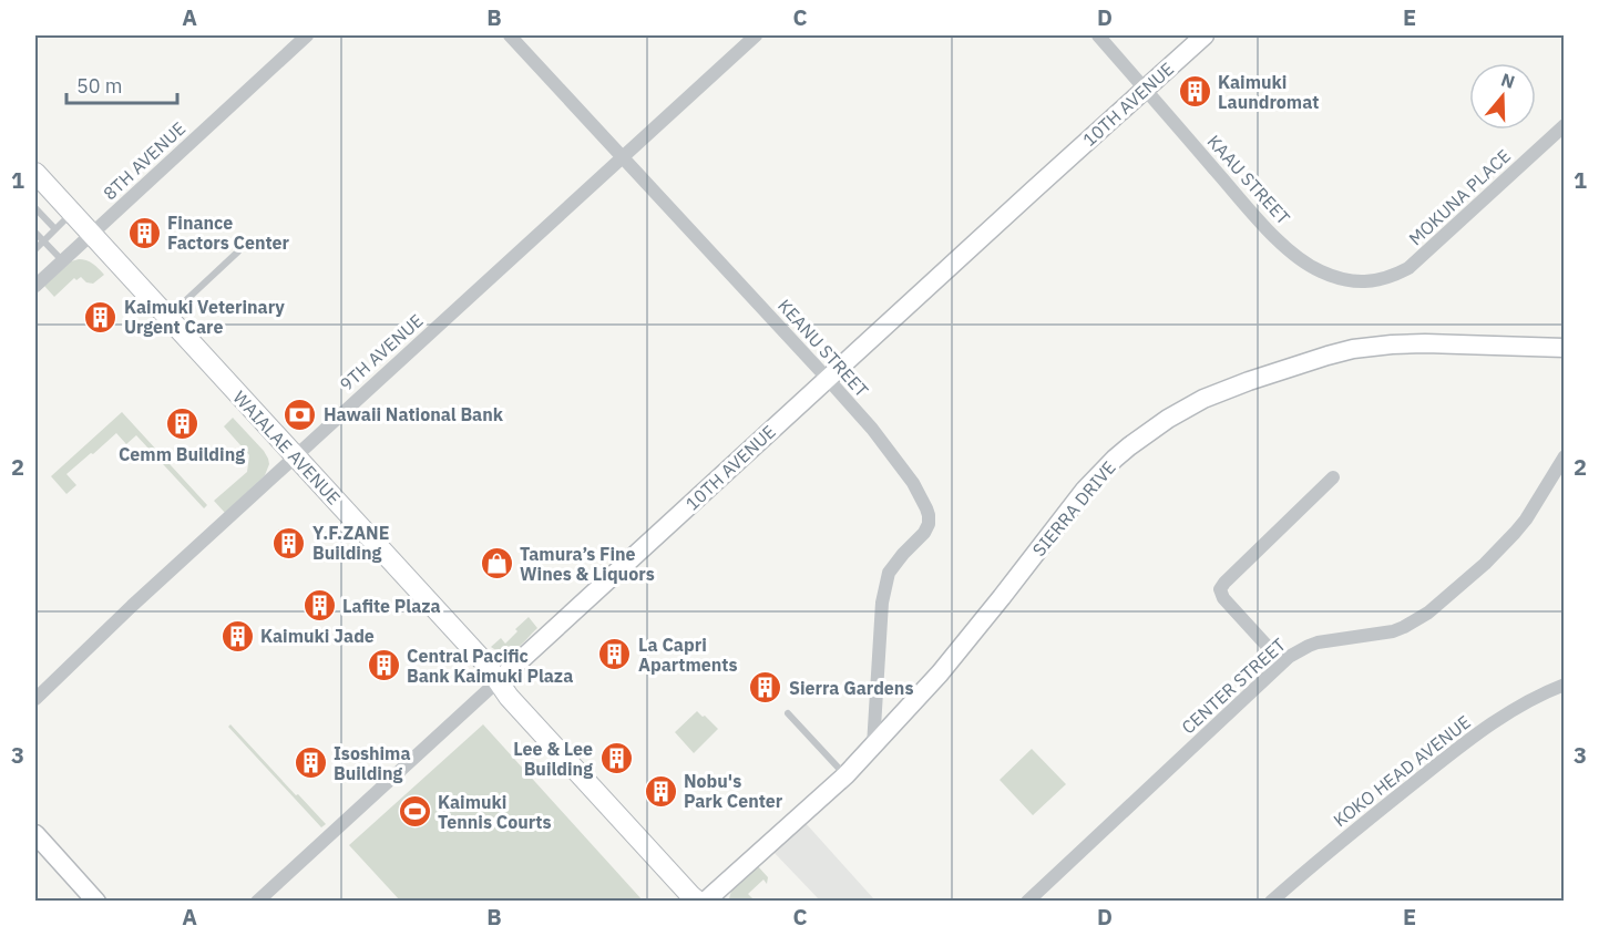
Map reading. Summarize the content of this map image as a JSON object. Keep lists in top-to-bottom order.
{
  "streets": {
    "main road": ["WAIALAE AVENUE"],
    "street": [
      "10TH AVENUE",
      "8TH AVENUE",
      "KAAU STREET",
      "MOKUNA PLACE",
      "KEANU STREET",
      "9TH AVENUE",
      "SIERRA DRIVE",
      "CENTER STREET",
      "KOKO HEAD AVENUE"
    ]
  },
  "crossings": [
    ["10TH AVENUE", "KAAU STREET"],
    ["10TH AVENUE", "KEANU STREET"],
    ["10TH AVENUE", "WAIALAE AVENUE"],
    ["8TH AVENUE", "WAIALAE AVENUE"],
    ["KAAU STREET", "MOKUNA PLACE"],
    ["KEANU STREET", "9TH AVENUE"],
    ["KEANU STREET", "SIERRA DRIVE"],
    ["9TH AVENUE", "WAIALAE AVENUE"]
  ],
  "places": {
    "building": [
      "Kaimuki Laundromat",
      "Finance Factors Center",
      "Kaimuki Veterinary Urgent Care",
      "Cemm Building",
      "Y.F.ZANE Building",
      "Lafite Plaza",
      "Kaimuki Jade",
      "La Capri Apartments",
      "Central Pacific Bank Kaimuki Plaza",
      "Sierra Gardens",
      "Lee & Lee Building",
      "Isoshima Building",
      "Nobu's Park Center"
    ],
    "bank": ["Hawaii National Bank"],
    "shop": ["Tamura’s Fine Wines & Liquors"],
    "sports": ["Kaimuki Tennis Courts"]
  },
  "scale_bar": "50 m",
  "north": "top",
  "grid": {
    "columns": [
      "A",
      "B",
      "C",
      "D",
      "E"
    ],
    "rows": ["1", "2", "3"]
  }
}
